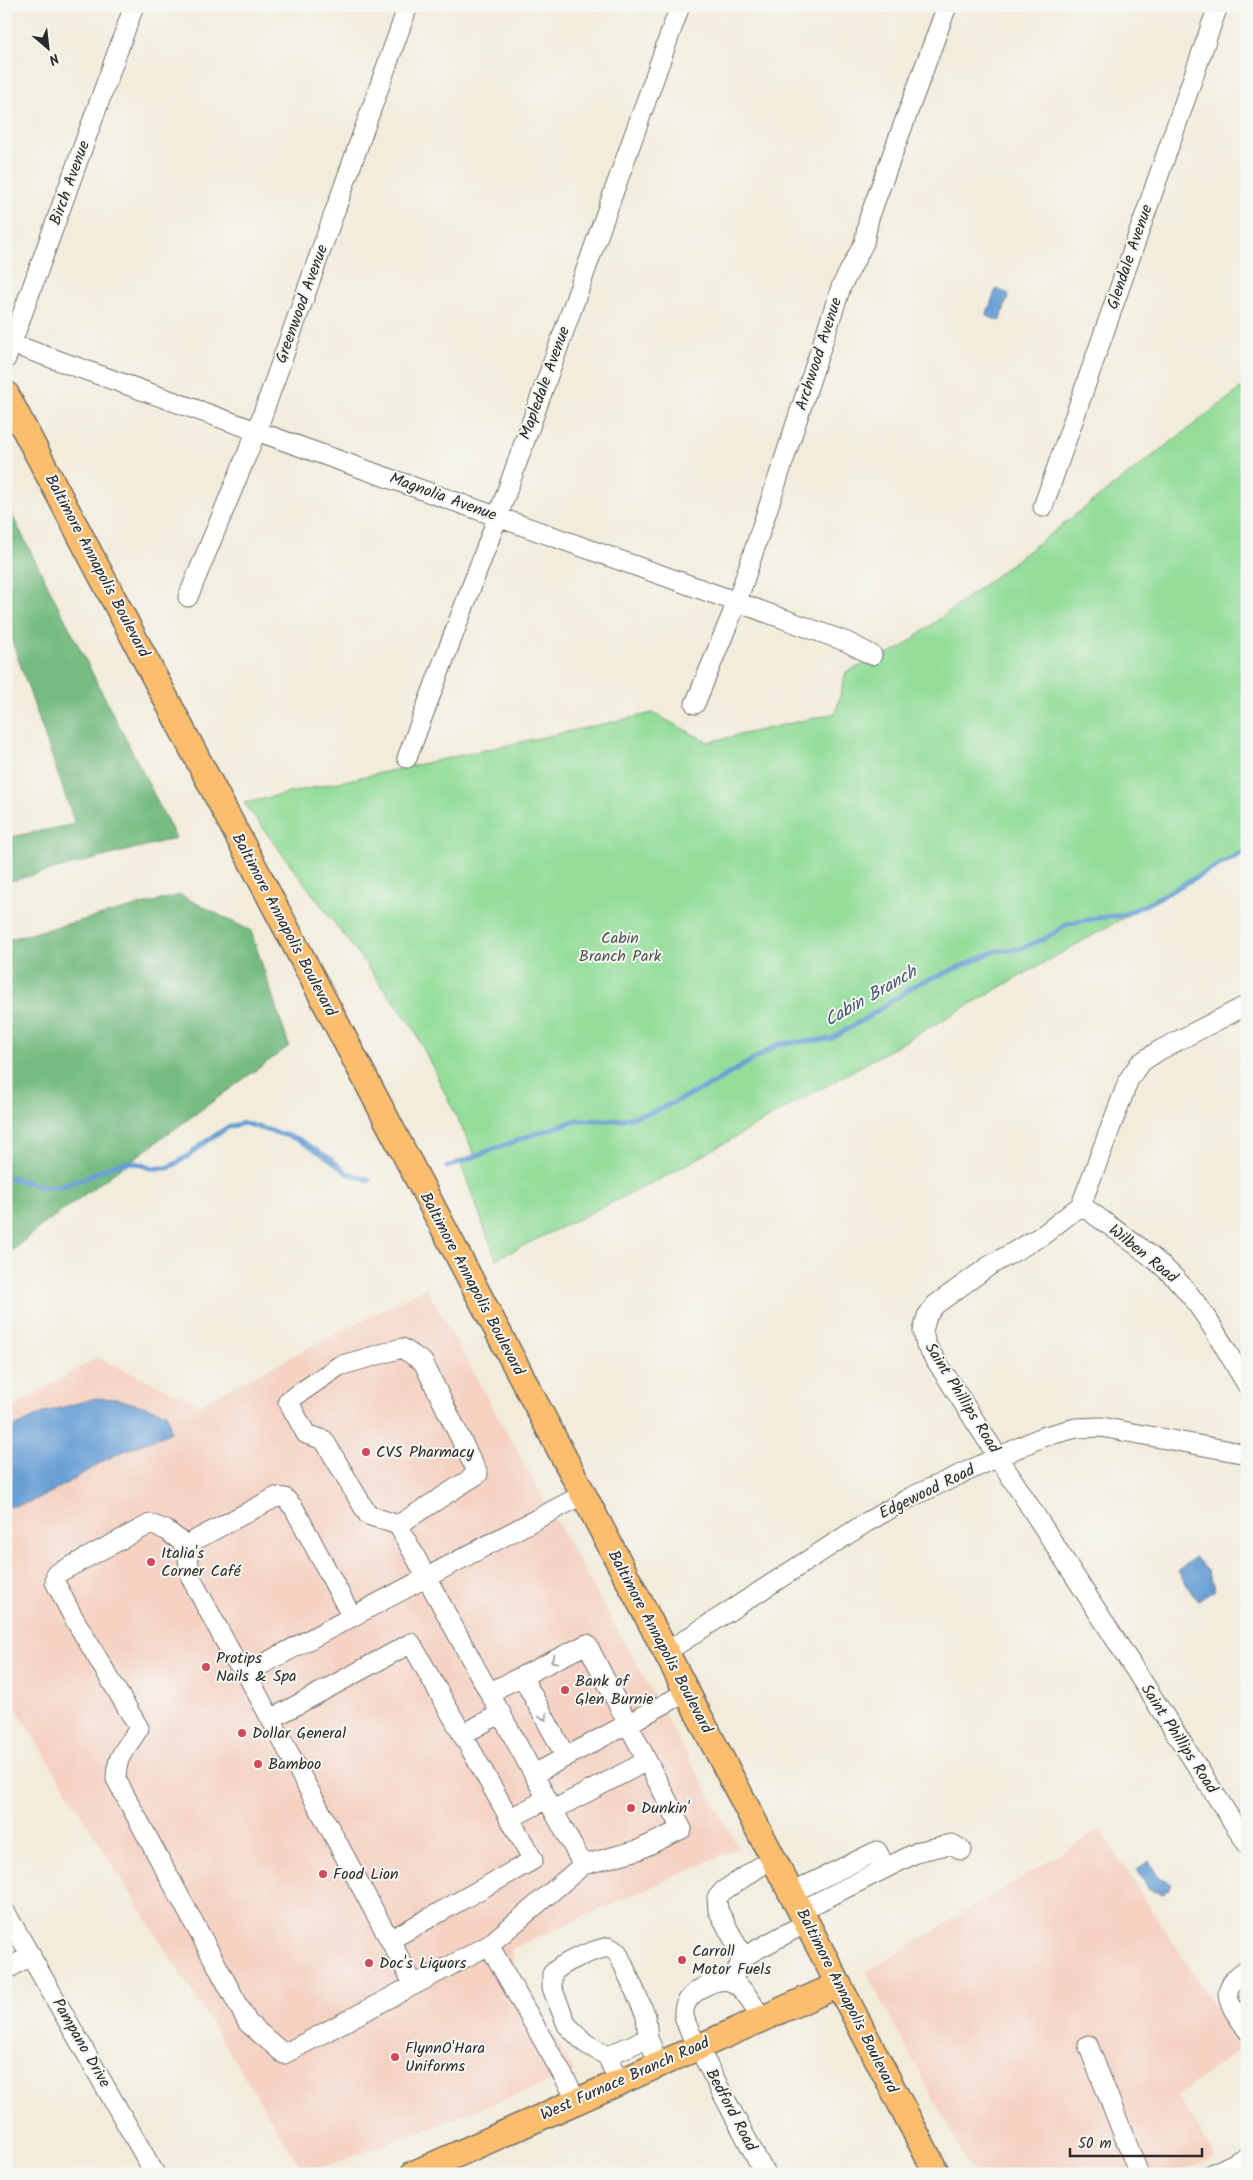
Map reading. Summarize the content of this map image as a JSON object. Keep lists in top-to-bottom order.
{
  "streets": {
    "main road": ["Baltimore Annapolis Boulevard", "West Furnace Branch Road"],
    "street": [
      "Birch Avenue",
      "Glendale Avenue",
      "Greenwood Avenue",
      "Archwood Avenue",
      "Mapledale Avenue",
      "Magnolia Avenue",
      "Wilben Road",
      "Saint Phillips Road",
      "Edgewood Road",
      "Pampano Drive",
      "Bedford Road"
    ]
  },
  "crossings": [
    ["Birch Avenue", "Magnolia Avenue"],
    ["Greenwood Avenue", "Magnolia Avenue"],
    ["Archwood Avenue", "Magnolia Avenue"],
    ["Mapledale Avenue", "Magnolia Avenue"],
    ["Baltimore Annapolis Boulevard", "Edgewood Road"],
    ["Baltimore Annapolis Boulevard", "West Furnace Branch Road"],
    ["Wilben Road", "Saint Phillips Road"],
    ["Saint Phillips Road", "Edgewood Road"],
    ["West Furnace Branch Road", "Bedford Road"]
  ],
  "water": ["Cabin Branch"],
  "parks": ["Cabin Branch Park"],
  "places": [
    "CVS Pharmacy",
    "Italia's Corner Café",
    "Protips Nails & Spa",
    "Bank of Glen Burnie",
    "Dollar General",
    "Bamboo",
    "Dunkin'",
    "Food Lion",
    "Carroll Motor Fuels",
    "Doc's Liquors",
    "FlynnO'Hara Uniforms"
  ],
  "scale_bar": "50 m",
  "north": "bottom right"
}
